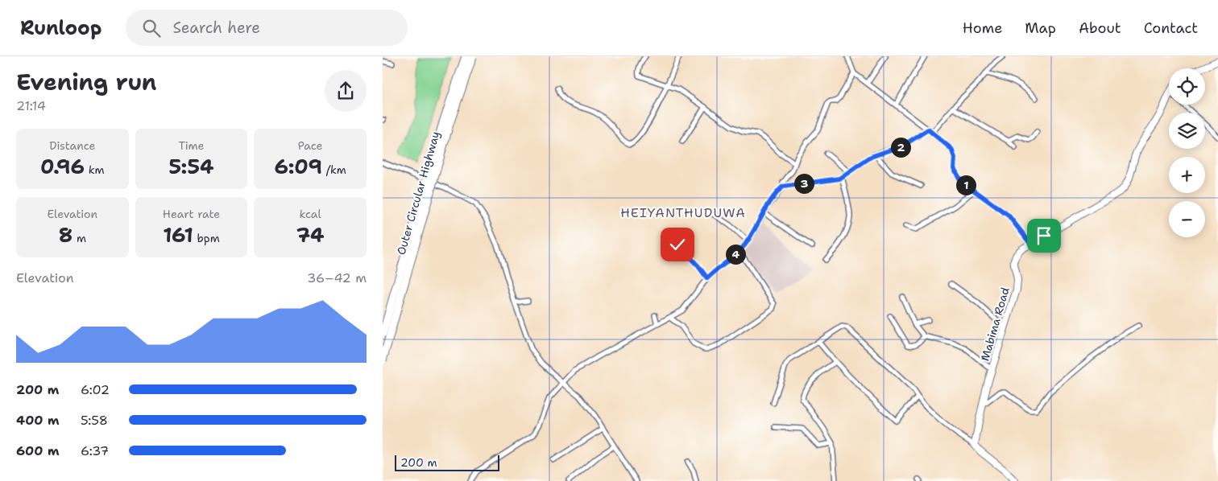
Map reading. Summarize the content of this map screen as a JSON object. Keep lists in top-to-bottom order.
{
  "streets": {
    "highway": ["Outer Circular Highway"],
    "main road": ["Mabima Road"]
  },
  "districts": ["HEIYANTHUDUWA"],
  "scale_bar": "200 m",
  "page": {
    "header": "Runloop",
    "search": "Search here",
    "nav": [
      "Home",
      "Map",
      "About",
      "Contact"
    ],
    "heading": ["Evening run", "21:14"],
    "map_buttons": ["+", "−"],
    "stats": [
      ["Distance", "0.96 km"],
      ["Time", "5:54"],
      ["Pace", "6:09 /km"],
      ["Elevation", "8 m"],
      ["Heart rate", "161 bpm"],
      ["kcal", "74"]
    ],
    "pins": [
      "2",
      "3",
      "1",
      "4"
    ],
    "chart": ["Elevation", "36–42 m"],
    "list": [
      {
        "name": "200 m",
        "note": "6:02"
      },
      {
        "name": "400 m",
        "note": "5:58"
      },
      {
        "name": "600 m",
        "note": "6:37"
      }
    ],
    "scale": "200 m"
  }
}
